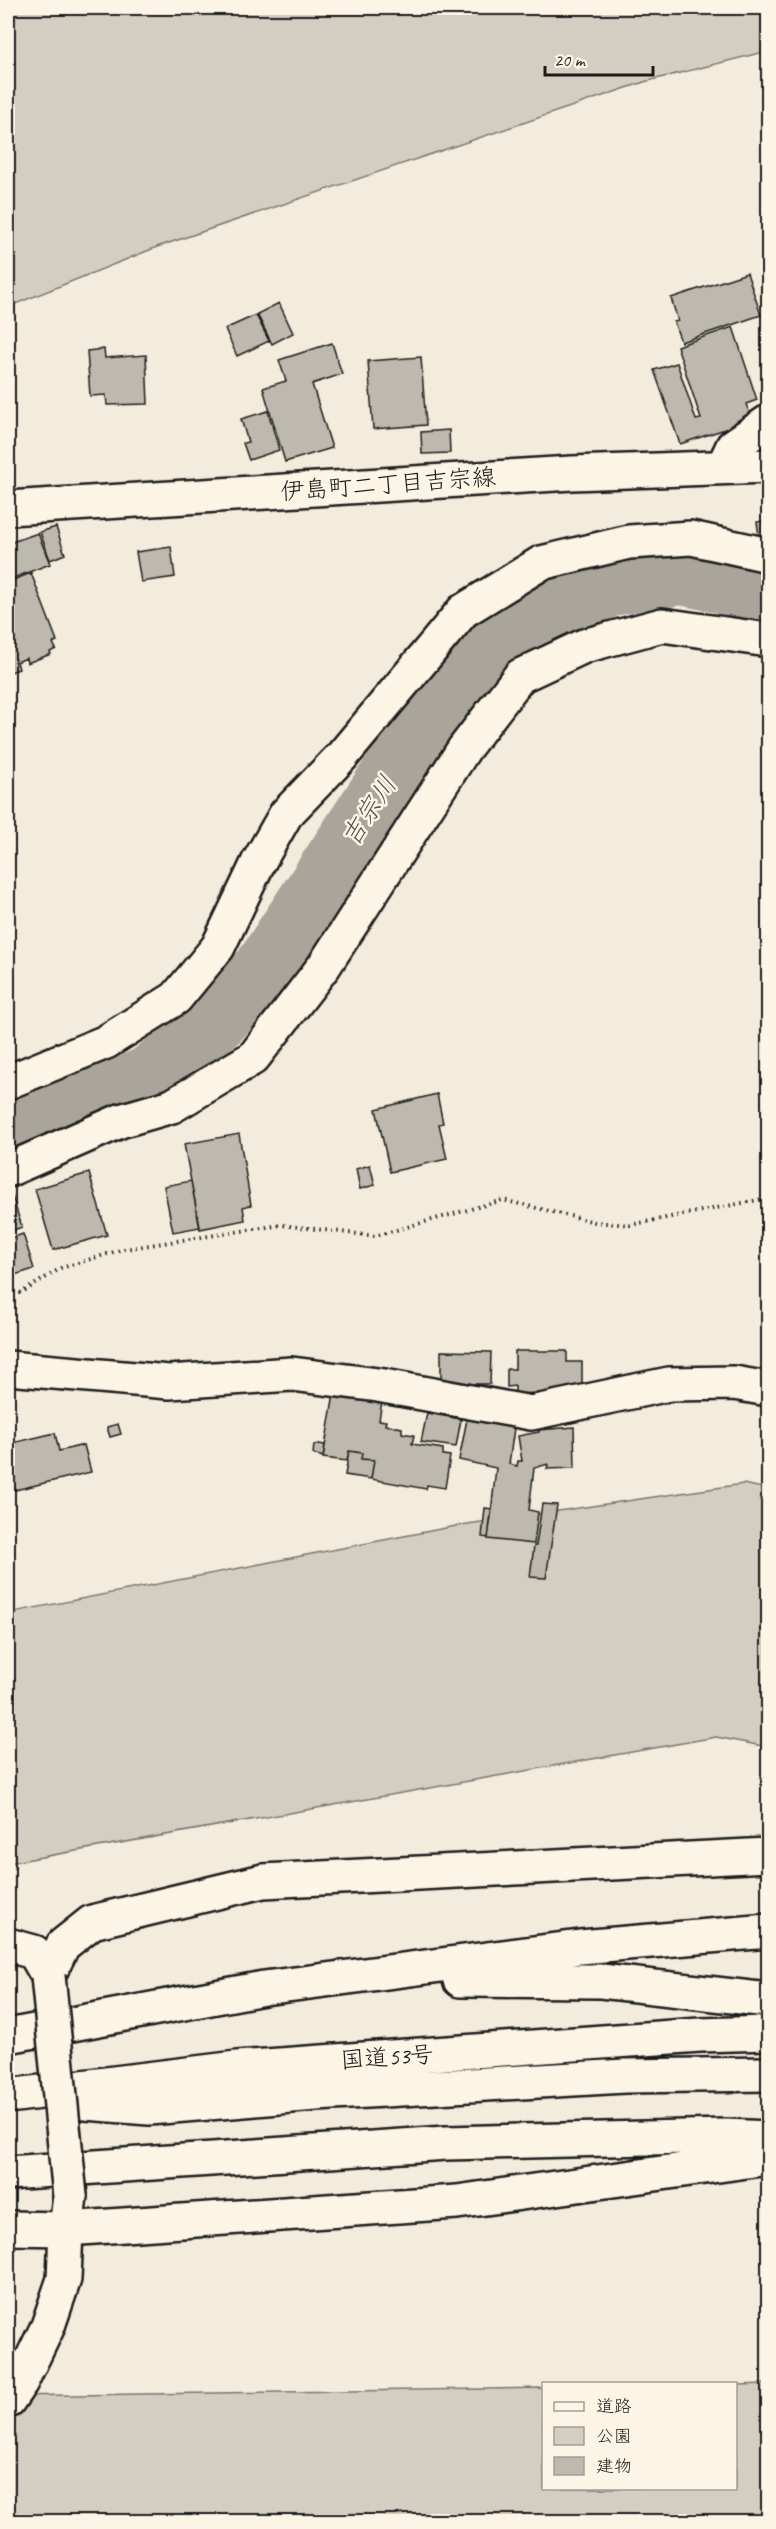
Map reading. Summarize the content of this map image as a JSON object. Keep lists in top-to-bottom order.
{
  "streets": {
    "main road": ["伊島町二丁目吉宗線", "国道53号"]
  },
  "water": ["吉宗川"],
  "legend": ["道路", "公園", "建物"],
  "scale_bar": "20 m"
}
